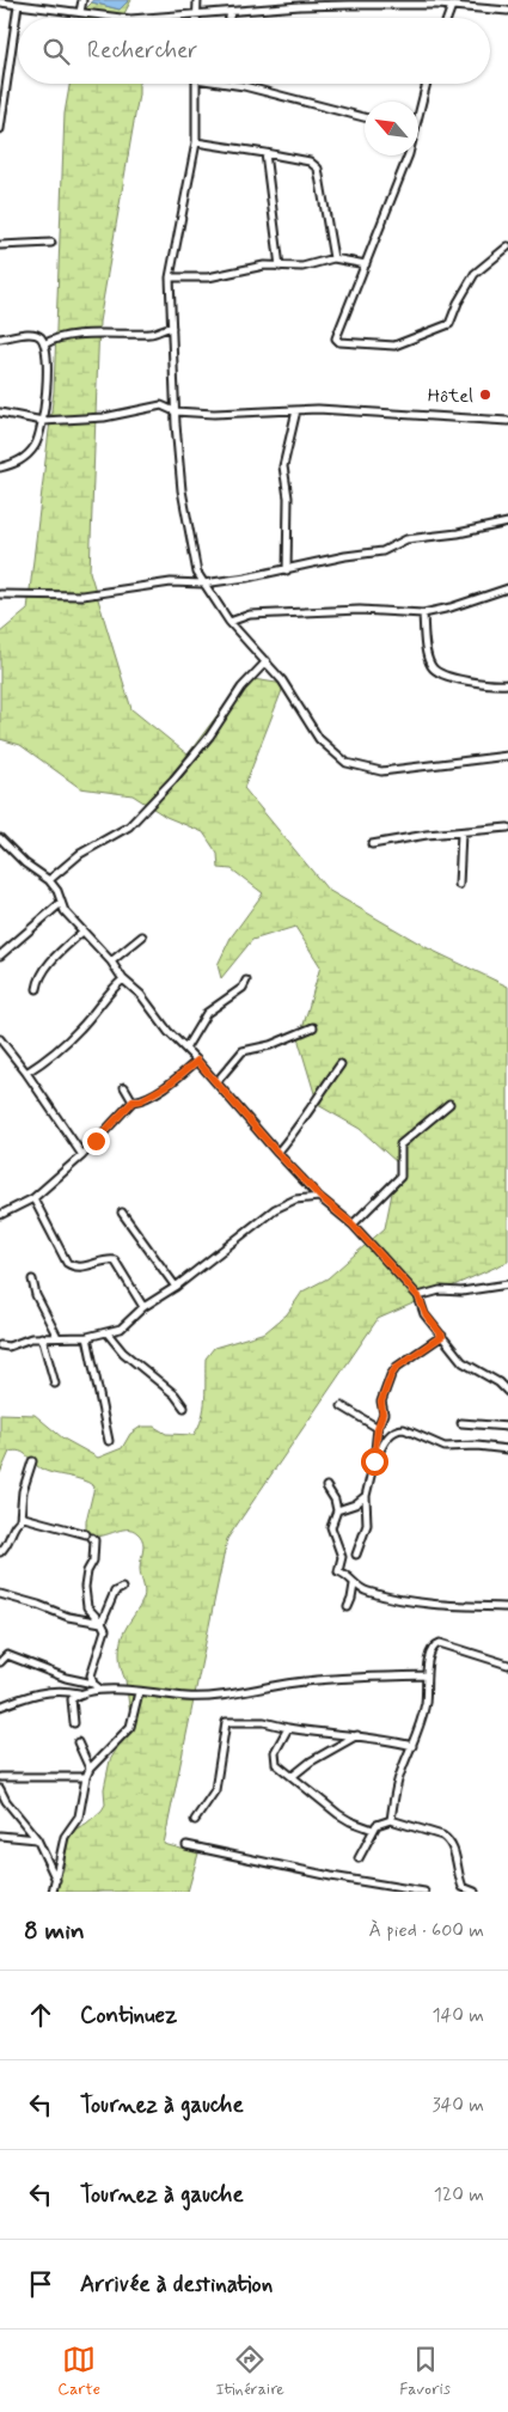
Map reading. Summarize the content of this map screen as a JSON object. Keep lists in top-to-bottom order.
{
  "places": ["Hôtel"],
  "north": "top left",
  "page": {
    "search": "Rechercher",
    "heading": ["8 min", "À pied · 600 m"],
    "list": [
      ["Continuez", "140 m"],
      ["Tournez à gauche", "340 m"],
      ["Tournez à gauche", "120 m"],
      "Arrivée à destination"
    ],
    "nav": ["Carte", "Itinéraire", "Favoris"]
  }
}
